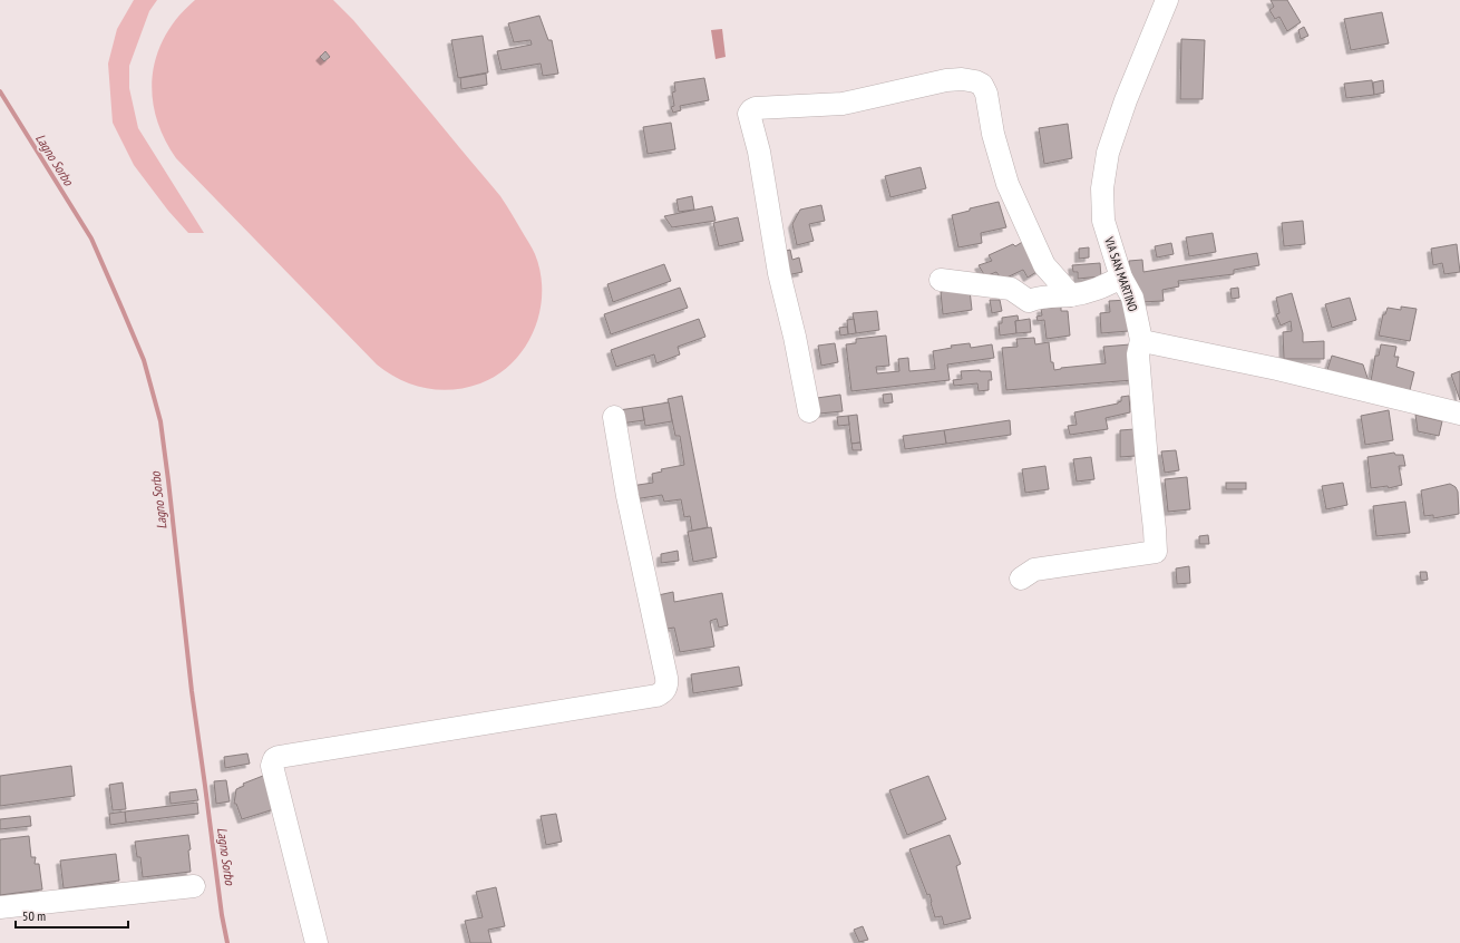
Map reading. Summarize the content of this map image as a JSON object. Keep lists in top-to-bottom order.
{
  "streets": {
    "street": ["VIA SAN MARTINO"]
  },
  "water": ["Lagno Sorbo"],
  "scale_bar": "50 m"
}
